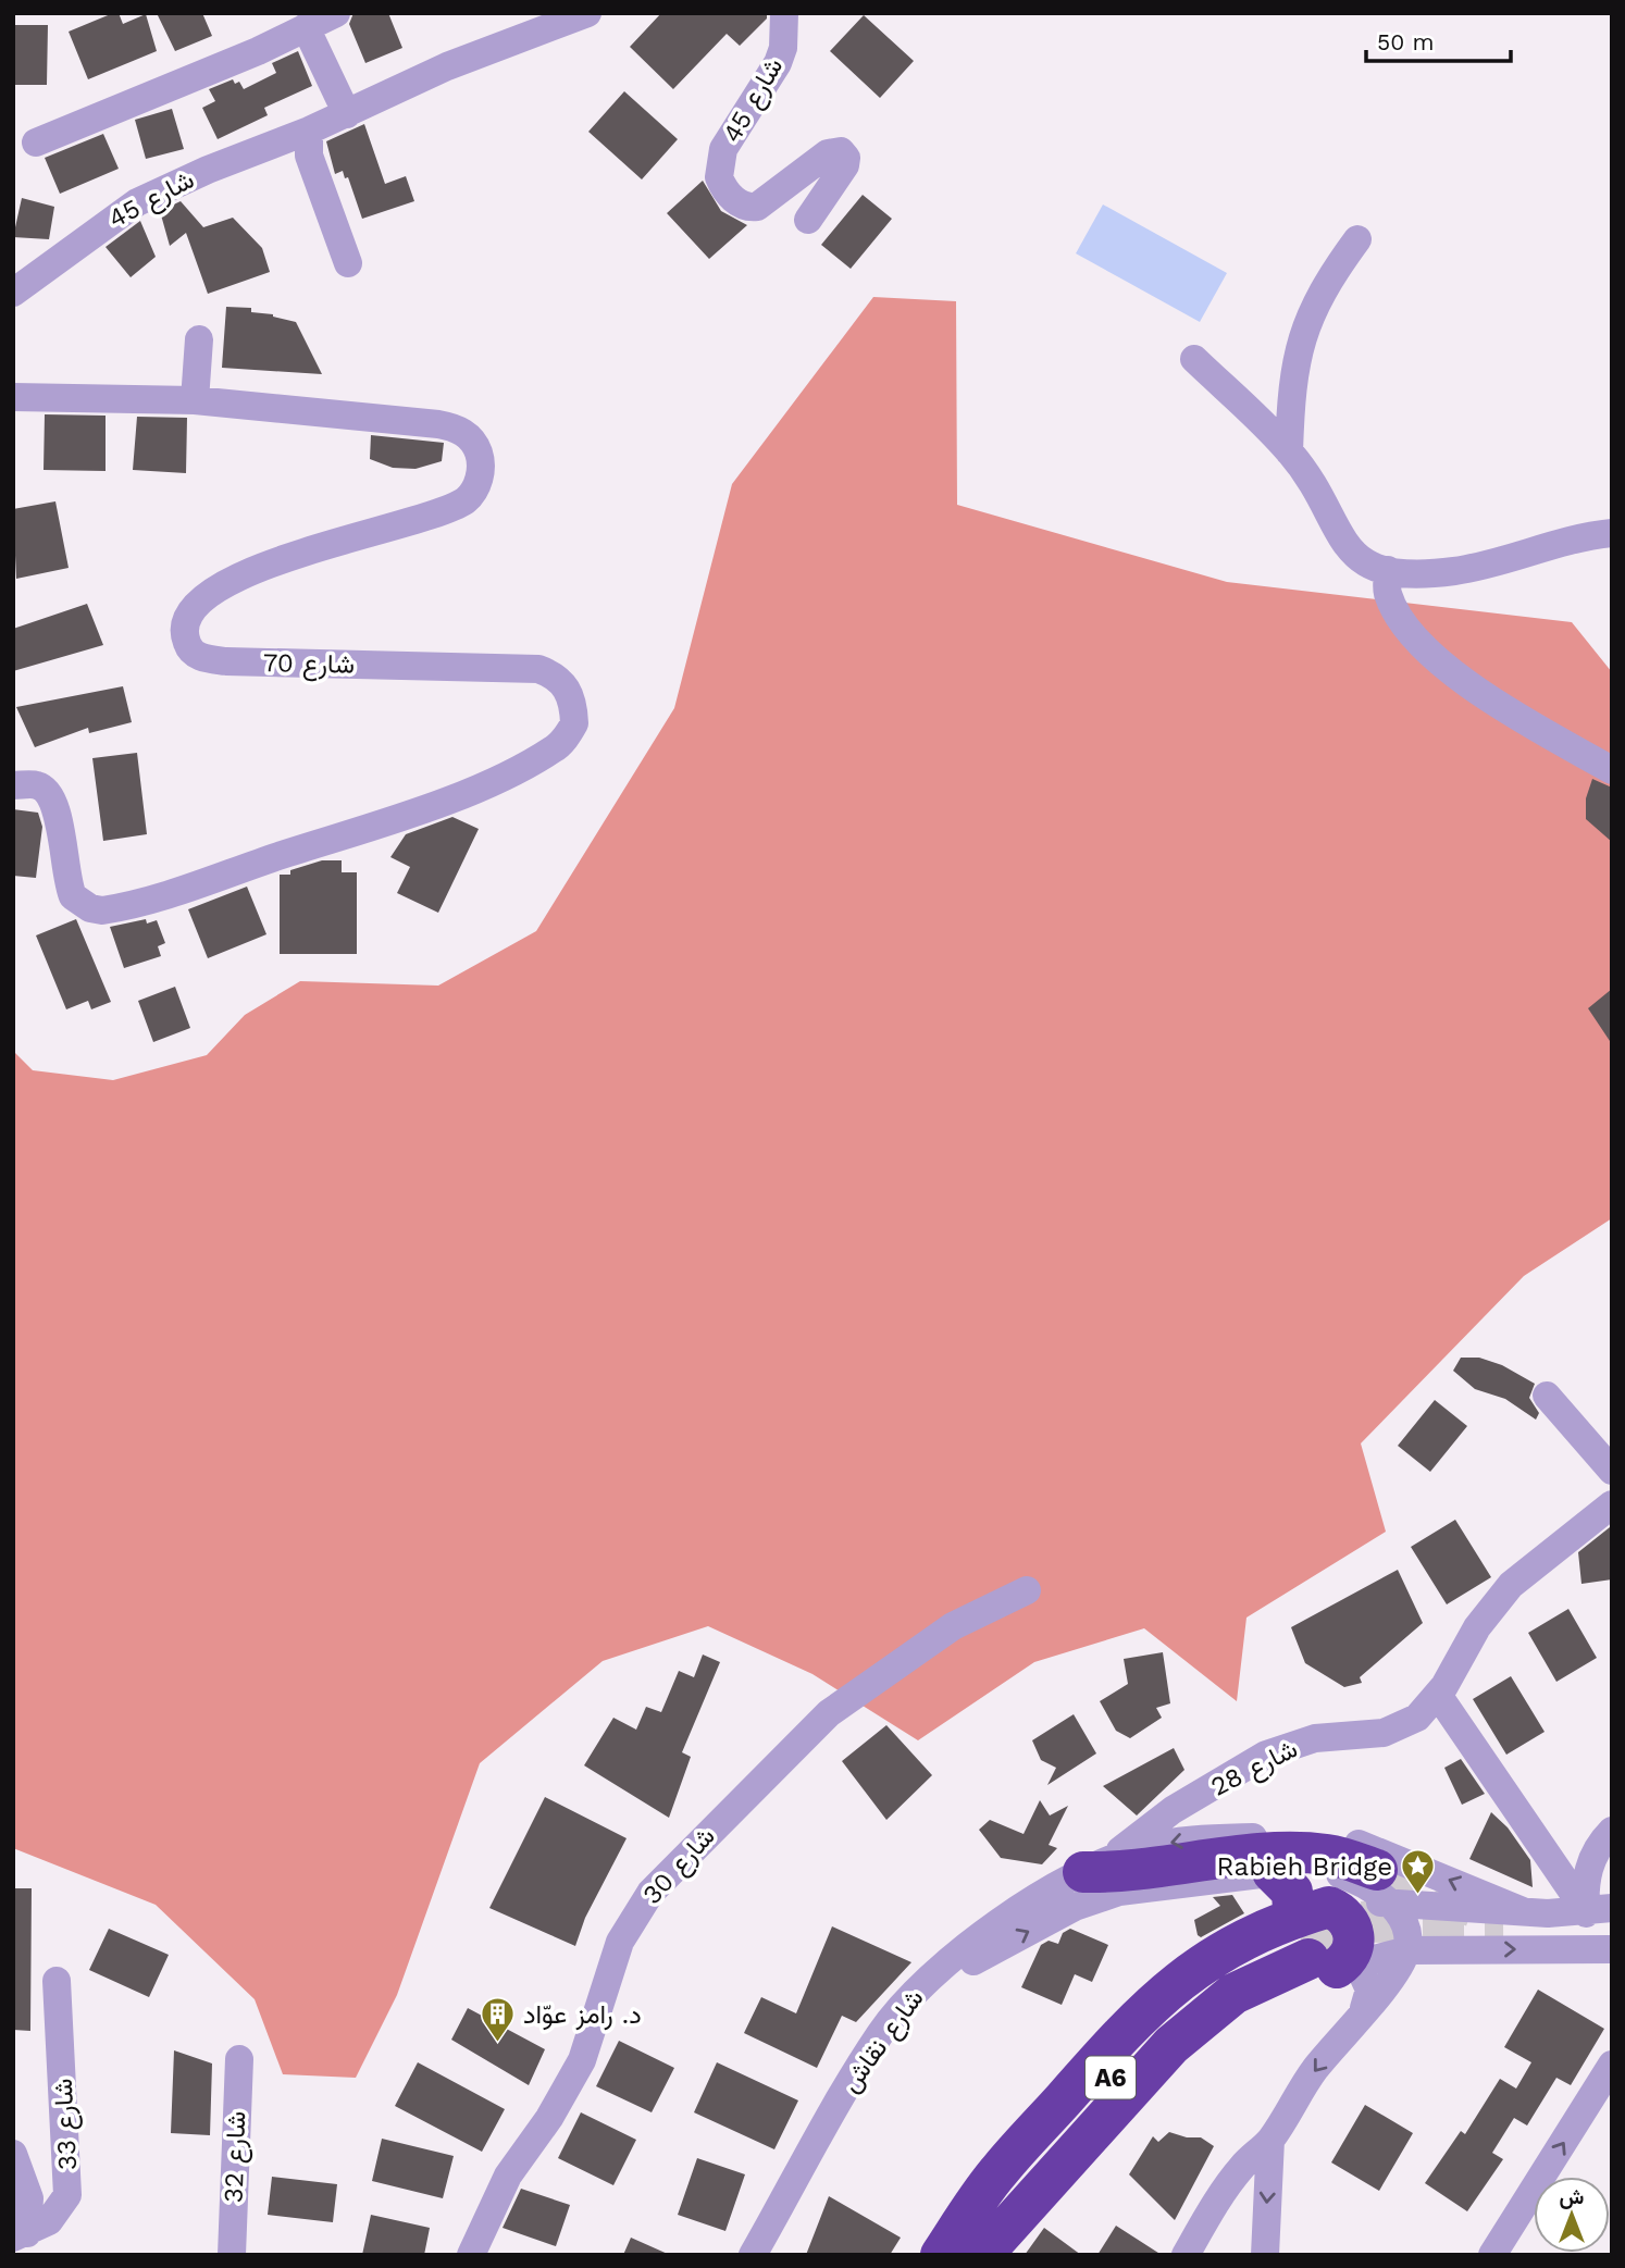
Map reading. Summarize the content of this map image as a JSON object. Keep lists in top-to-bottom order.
{
  "streets": {
    "highway": ["A6"],
    "street": [
      "شارع 45",
      "شارع 70",
      "شارع 28",
      "شارع 30",
      "شارع نقاش",
      "شارع 33",
      "شارع 32"
    ]
  },
  "crossings": [
    ["شارع 28", "شارع نقاش"]
  ],
  "places": {
    "place": ["Rabieh Bridge"],
    "building": ["د. رامز عوّاد"]
  },
  "scale_bar": "50 m",
  "north": "top"
}
